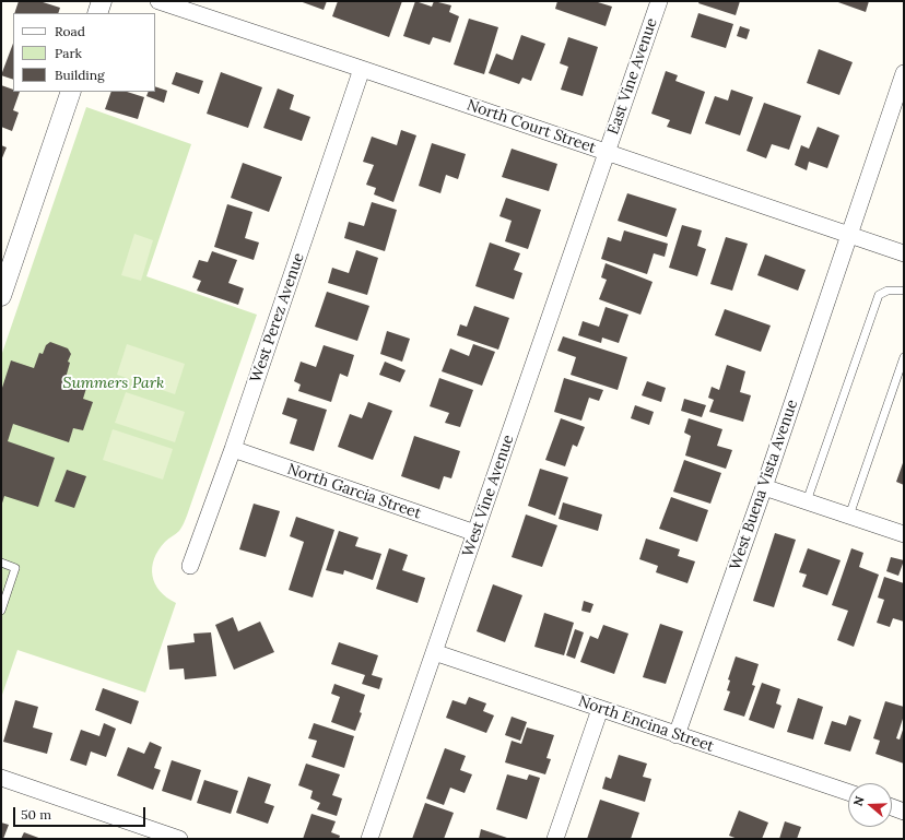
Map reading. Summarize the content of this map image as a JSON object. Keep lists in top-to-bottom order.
{
  "streets": {
    "street": [
      "East Vine Avenue",
      "North Court Street",
      "West Perez Avenue",
      "West Buena Vista Avenue",
      "North Garcia Street",
      "West Vine Avenue",
      "North Encina Street"
    ]
  },
  "crossings": [
    ["East Vine Avenue", "North Court Street"],
    ["East Vine Avenue", "West Vine Avenue"],
    ["North Court Street", "West Perez Avenue"],
    ["North Court Street", "West Buena Vista Avenue"],
    ["North Court Street", "West Vine Avenue"],
    ["West Perez Avenue", "North Garcia Street"],
    ["West Buena Vista Avenue", "North Encina Street"],
    ["North Garcia Street", "West Vine Avenue"],
    ["West Vine Avenue", "North Encina Street"]
  ],
  "parks": ["Summers Park"],
  "legend": ["Road", "Park", "Building"],
  "scale_bar": "50 m",
  "north": "left"
}
